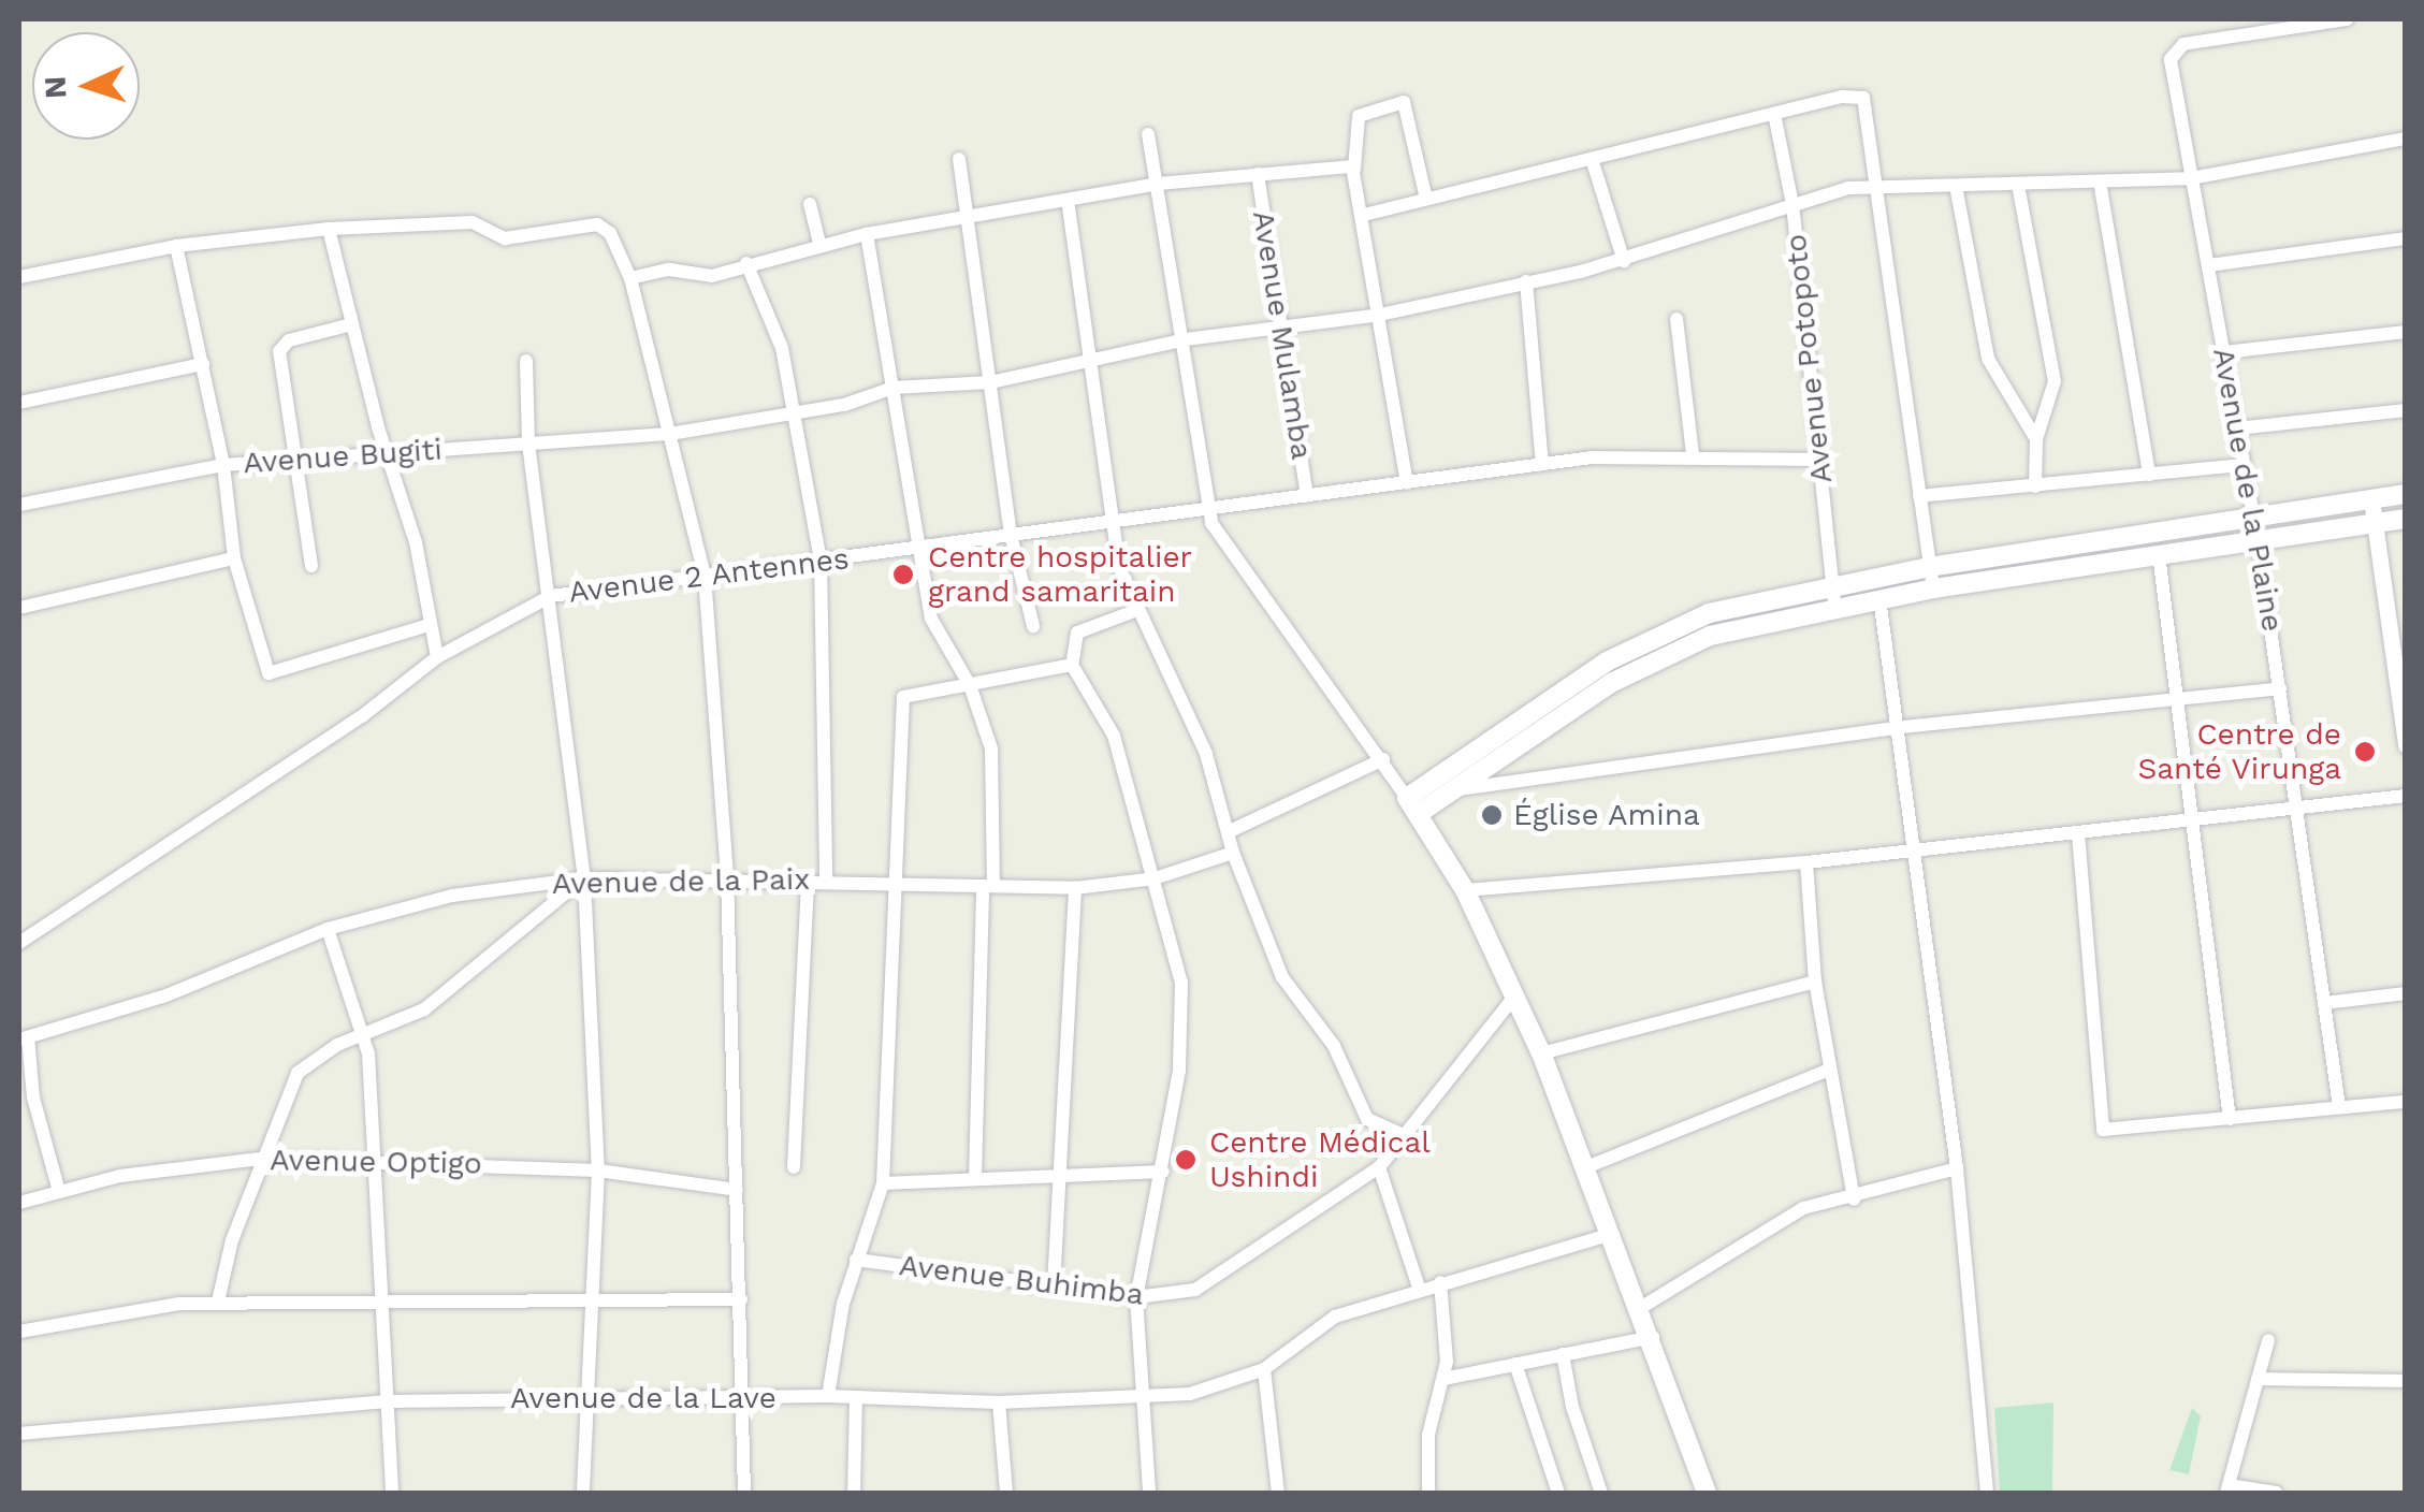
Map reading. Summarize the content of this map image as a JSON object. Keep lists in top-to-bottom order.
{
  "streets": {
    "street": [
      "Avenue Mulamba",
      "Avenue Potopoto",
      "Avenue Bugiti",
      "Avenue de la Plaine",
      "Avenue 2 Antennes",
      "Avenue de la Paix",
      "Avenue Optigo",
      "Avenue Buhimba",
      "Avenue de la Lave"
    ]
  },
  "crossings": [
    ["Avenue Mulamba", "Avenue Bugiti"],
    ["Avenue Mulamba", "Avenue 2 Antennes"],
    ["Avenue Potopoto", "Avenue Bugiti"],
    ["Avenue Potopoto", "Avenue 2 Antennes"],
    ["Avenue Bugiti", "Avenue de la Plaine"]
  ],
  "places": [
    "Centre hospitalier grand samaritain",
    "Centre de Santé Virunga",
    "Église Amina",
    "Centre Médical Ushindi"
  ],
  "north": "left"
}
